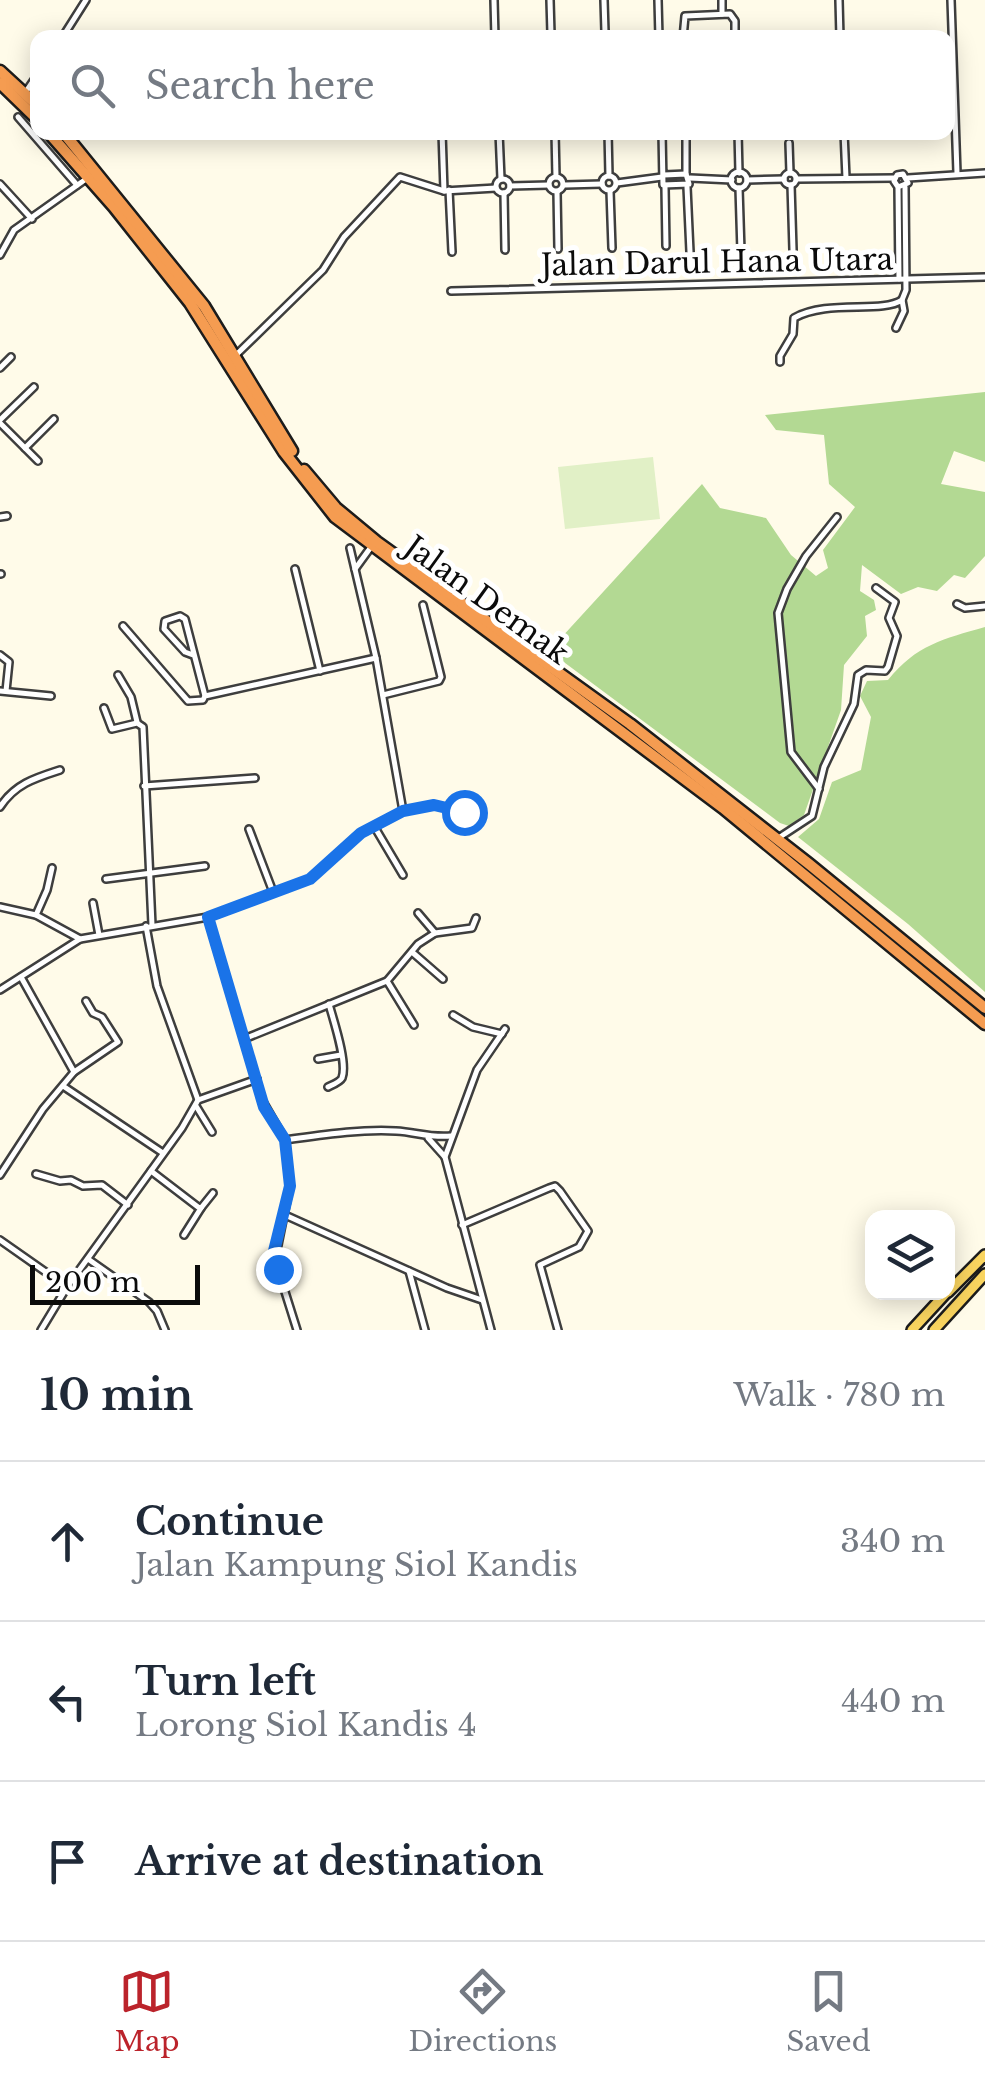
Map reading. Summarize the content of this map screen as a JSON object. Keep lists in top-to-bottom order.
{
  "streets": {
    "highway": ["Jalan Demak"],
    "street": ["Jalan Darul Hana Utara"]
  },
  "scale_bar": "200 m",
  "page": {
    "search": "Search here",
    "scale": "200 m",
    "heading": ["10 min", "Walk · 780 m"],
    "list": [
      ["Continue", "Jalan Kampung Siol Kandis", "340 m"],
      ["Turn left", "Lorong Siol Kandis 4", "440 m"],
      "Arrive at destination"
    ],
    "nav": ["Map", "Directions", "Saved"]
  }
}
